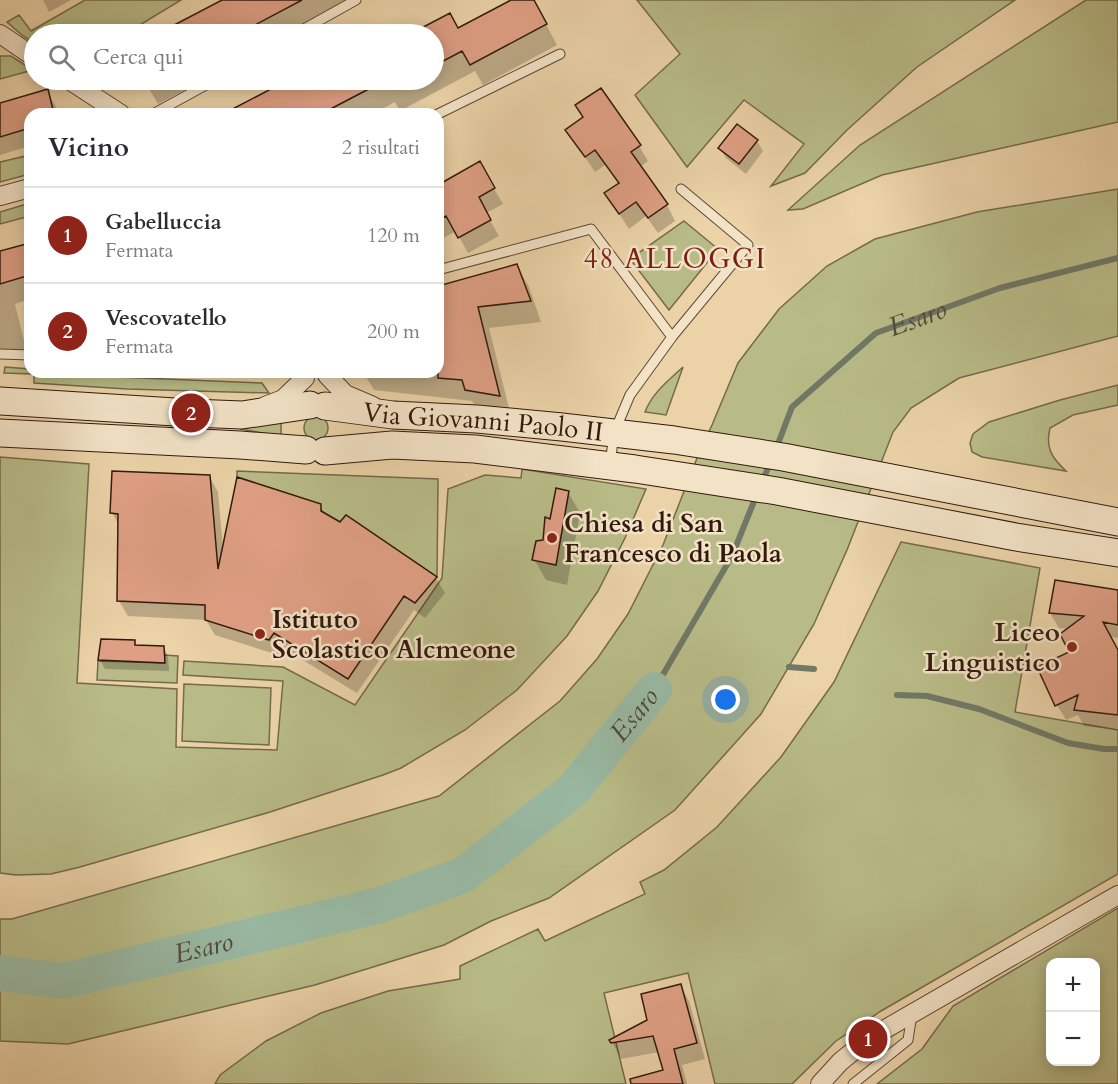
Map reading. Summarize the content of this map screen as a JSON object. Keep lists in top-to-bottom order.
{
  "streets": {
    "street": ["Via Giovanni Paolo II"]
  },
  "districts": ["48 ALLOGGI"],
  "water": ["Esaro"],
  "places": ["Chiesa di San Francesco di Paola", "Istituto Scolastico Alcmeone", "Liceo Linguistico"],
  "page": {
    "search": "Cerca qui",
    "heading": ["Vicino", "2 risultati"],
    "list": [
      {
        "mark": "1",
        "name": "Gabelluccia",
        "note": "Fermata",
        "value": "120 m"
      },
      {
        "mark": "2",
        "name": "Vescovatello",
        "note": "Fermata",
        "value": "200 m"
      }
    ],
    "pins": ["2", "1"],
    "map_buttons": ["+", "−"]
  }
}
